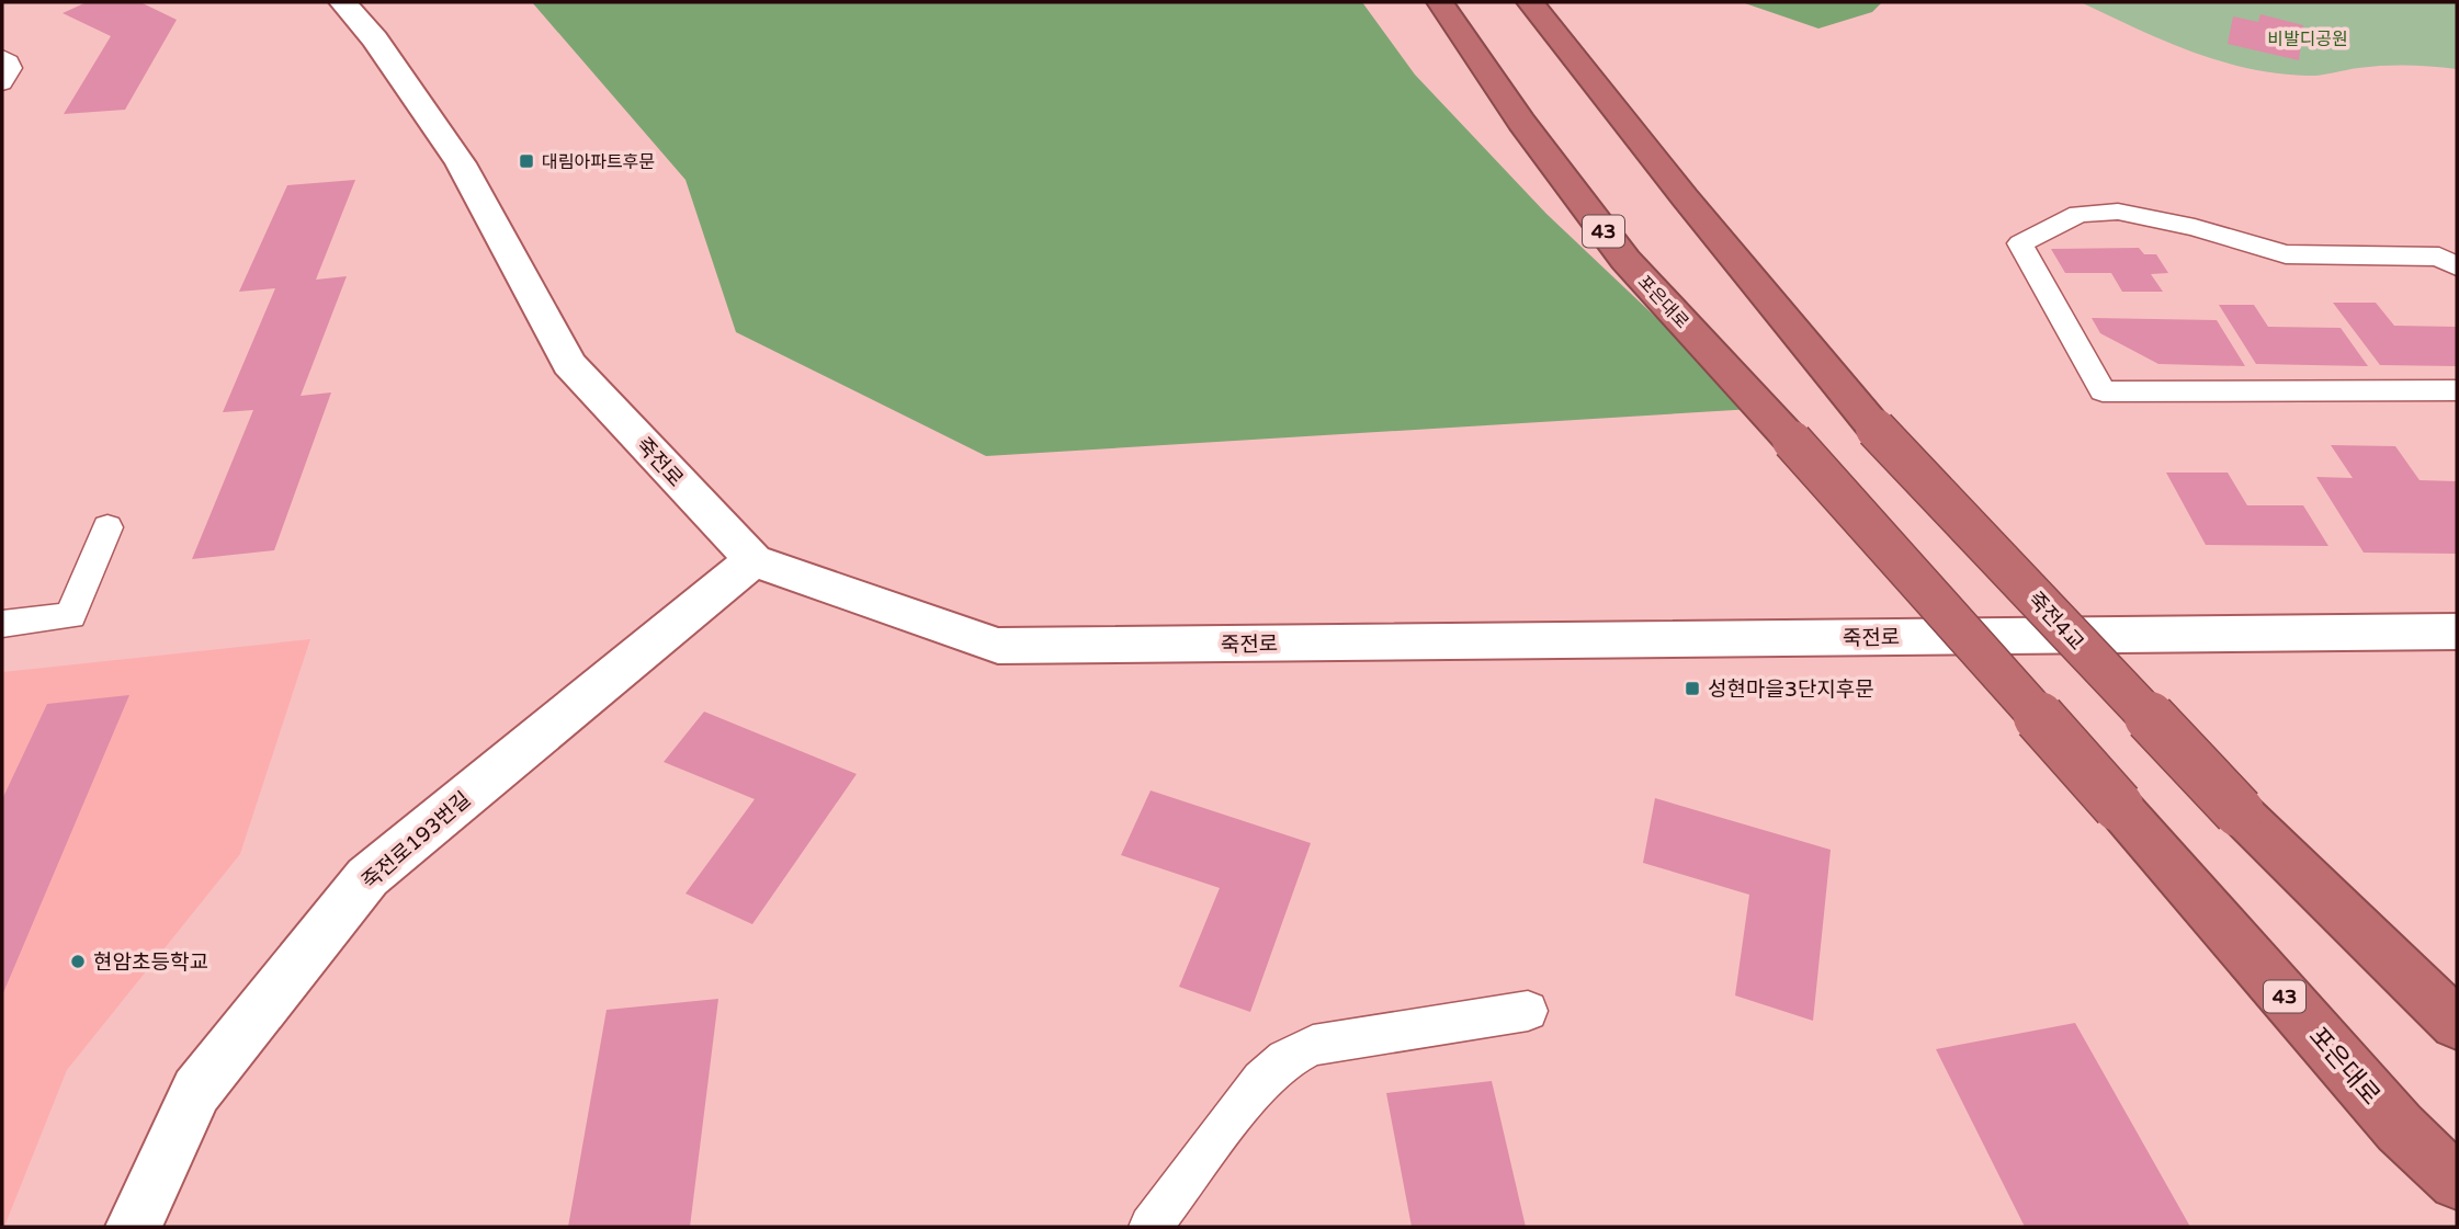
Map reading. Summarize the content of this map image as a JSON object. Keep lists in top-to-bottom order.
{
  "streets": {
    "highway": ["43", "포은대로", "죽전4교"],
    "street": ["죽전로", "죽전로193번길"]
  },
  "crossings": [
    ["죽전로", "죽전로193번길"]
  ],
  "parks": ["비발디공원"],
  "places": {
    "transit": ["대림아파트후문", "성현마을3단지후문"],
    "other": ["현암초등학교"]
  }
}
